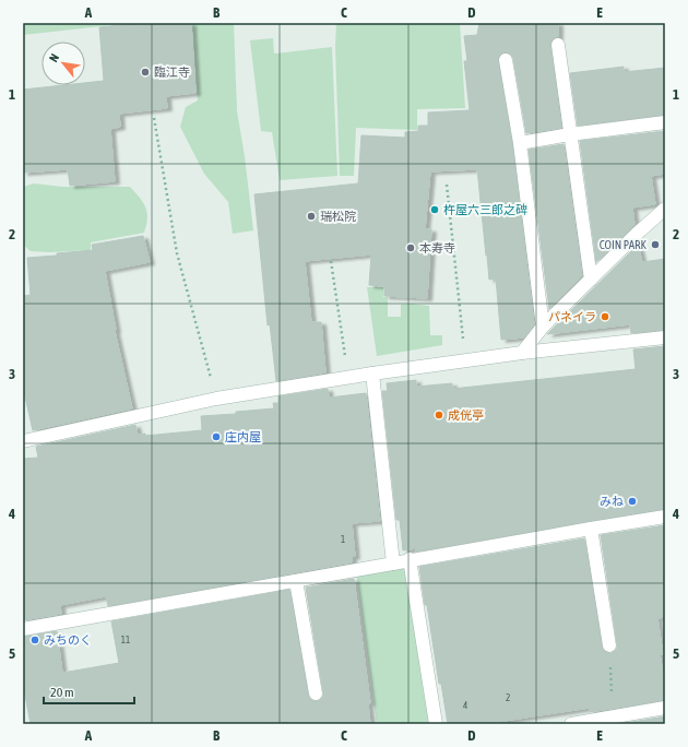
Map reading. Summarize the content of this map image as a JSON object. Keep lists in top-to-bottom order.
{
  "places": [
    "臨江寺",
    "杵屋六三郎之碑",
    "瑞松院",
    "COIN PARK",
    "本寿寺",
    "パネイラ",
    "成侊亭",
    "庄内屋",
    "みね",
    "みちのく"
  ],
  "house_numbers": [
    "1",
    "11",
    "2",
    "4"
  ],
  "scale_bar": "20 m",
  "north": "top left",
  "grid": {
    "columns": [
      "A",
      "B",
      "C",
      "D",
      "E"
    ],
    "rows": [
      "1",
      "2",
      "3",
      "4",
      "5"
    ]
  }
}
